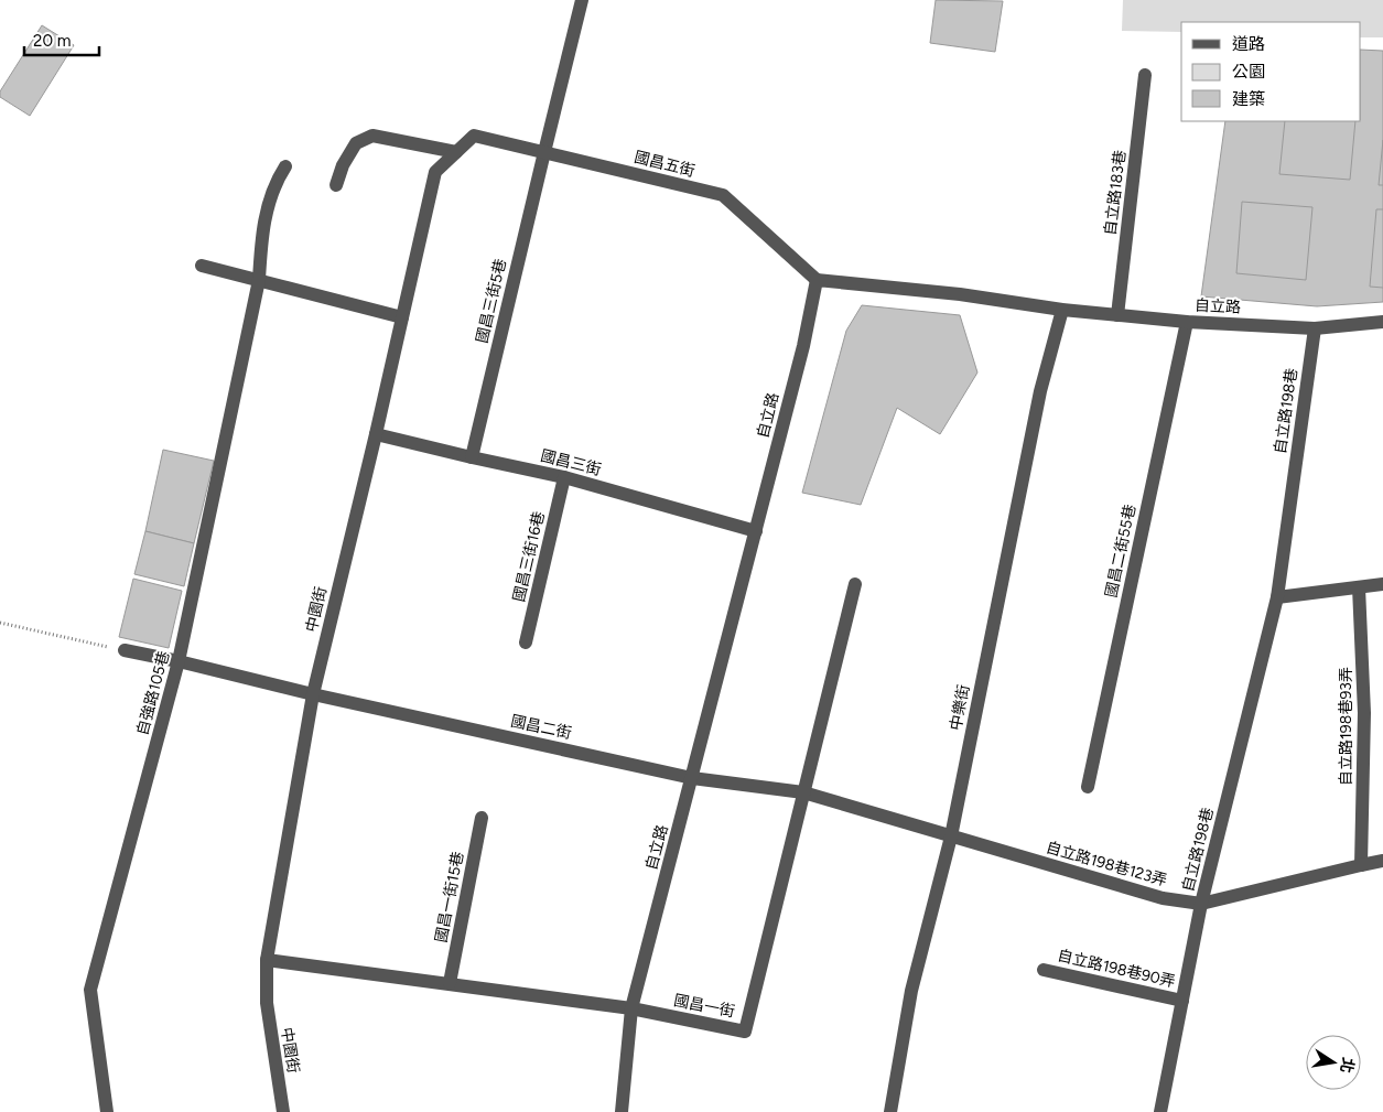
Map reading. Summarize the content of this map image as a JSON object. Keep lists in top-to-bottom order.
{
  "streets": {
    "street": [
      "國昌五街",
      "自立路183巷",
      "國昌三街5巷",
      "自立路",
      "自立路198巷",
      "國昌三街",
      "國昌二街55巷",
      "國昌三街16巷",
      "中園街",
      "自強路105巷",
      "中樂街",
      "自立路198巷93弄",
      "國昌二街",
      "自立路198巷123弄",
      "國昌一街15巷",
      "自立路198巷90弄",
      "國昌一街"
    ]
  },
  "crossings": [
    ["國昌五街", "國昌三街5巷"],
    ["國昌五街", "自立路"],
    ["國昌五街", "中園街"],
    ["自立路183巷", "自立路"],
    ["國昌三街5巷", "國昌三街"],
    ["自立路", "自立路198巷"],
    ["自立路", "國昌三街"],
    ["自立路", "國昌二街55巷"],
    ["自立路", "中樂街"],
    ["自立路", "國昌二街"],
    ["自立路", "國昌一街"],
    ["自立路198巷", "自立路198巷123弄"],
    ["自立路198巷", "自立路198巷90弄"],
    ["國昌三街", "國昌三街16巷"],
    ["國昌三街", "中園街"],
    ["中園街", "國昌二街"],
    ["中園街", "國昌一街"],
    ["自強路105巷", "國昌二街"],
    ["中樂街", "國昌二街"],
    ["中樂街", "自立路198巷123弄"],
    ["自立路198巷93弄", "自立路198巷123弄"],
    ["國昌二街", "自立路198巷123弄"],
    ["國昌二街", "國昌一街"],
    ["國昌一街15巷", "國昌一街"]
  ],
  "legend": ["道路", "公園", "建築"],
  "scale_bar": "20 m",
  "north": "right"
}
